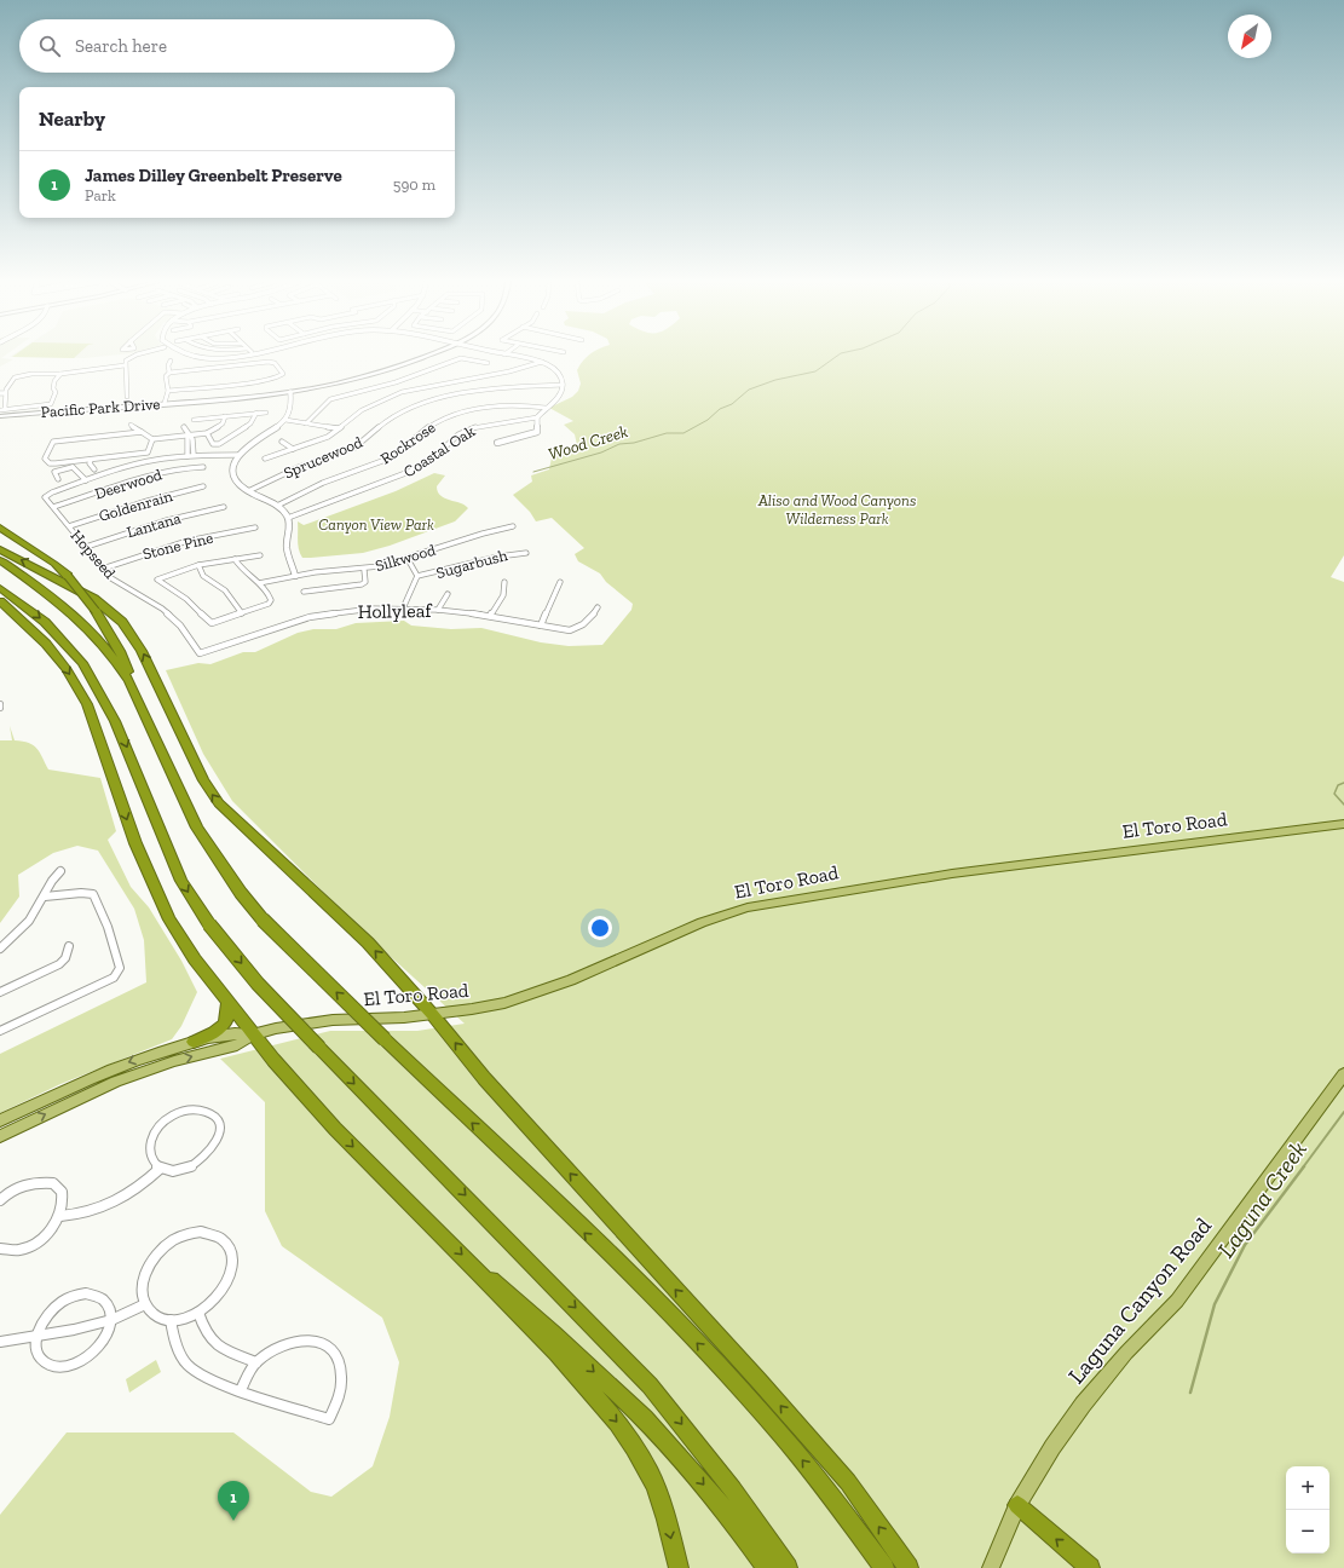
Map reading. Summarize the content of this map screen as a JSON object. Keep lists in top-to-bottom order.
{
  "streets": {
    "main road": ["Pacific Park Drive", "El Toro Road", "Laguna Canyon Road"],
    "street": [
      "Rockrose",
      "Coastal Oak",
      "Sprucewood",
      "Deerwood",
      "Goldenrain",
      "Lantana",
      "Stone Pine",
      "Hopseed",
      "Silkwood",
      "Sugarbush",
      "Hollyleaf"
    ]
  },
  "crossings": [
    ["Deerwood", "Hopseed"],
    ["Goldenrain", "Hopseed"],
    ["Lantana", "Hopseed"],
    ["Stone Pine", "Hopseed"],
    ["Hopseed", "Hollyleaf"]
  ],
  "water": ["Wood Creek", "Laguna Creek"],
  "parks": ["Aliso and Wood Canyons Wilderness Park", "Canyon View Park"],
  "north": "bottom left",
  "page": {
    "search": "Search here",
    "heading": "Nearby",
    "list": [
      {
        "mark": "1",
        "name": "James Dilley Greenbelt Preserve",
        "note": "Park",
        "value": "590 m"
      }
    ],
    "map_buttons": ["+", "−"],
    "pins": "1"
  }
}
